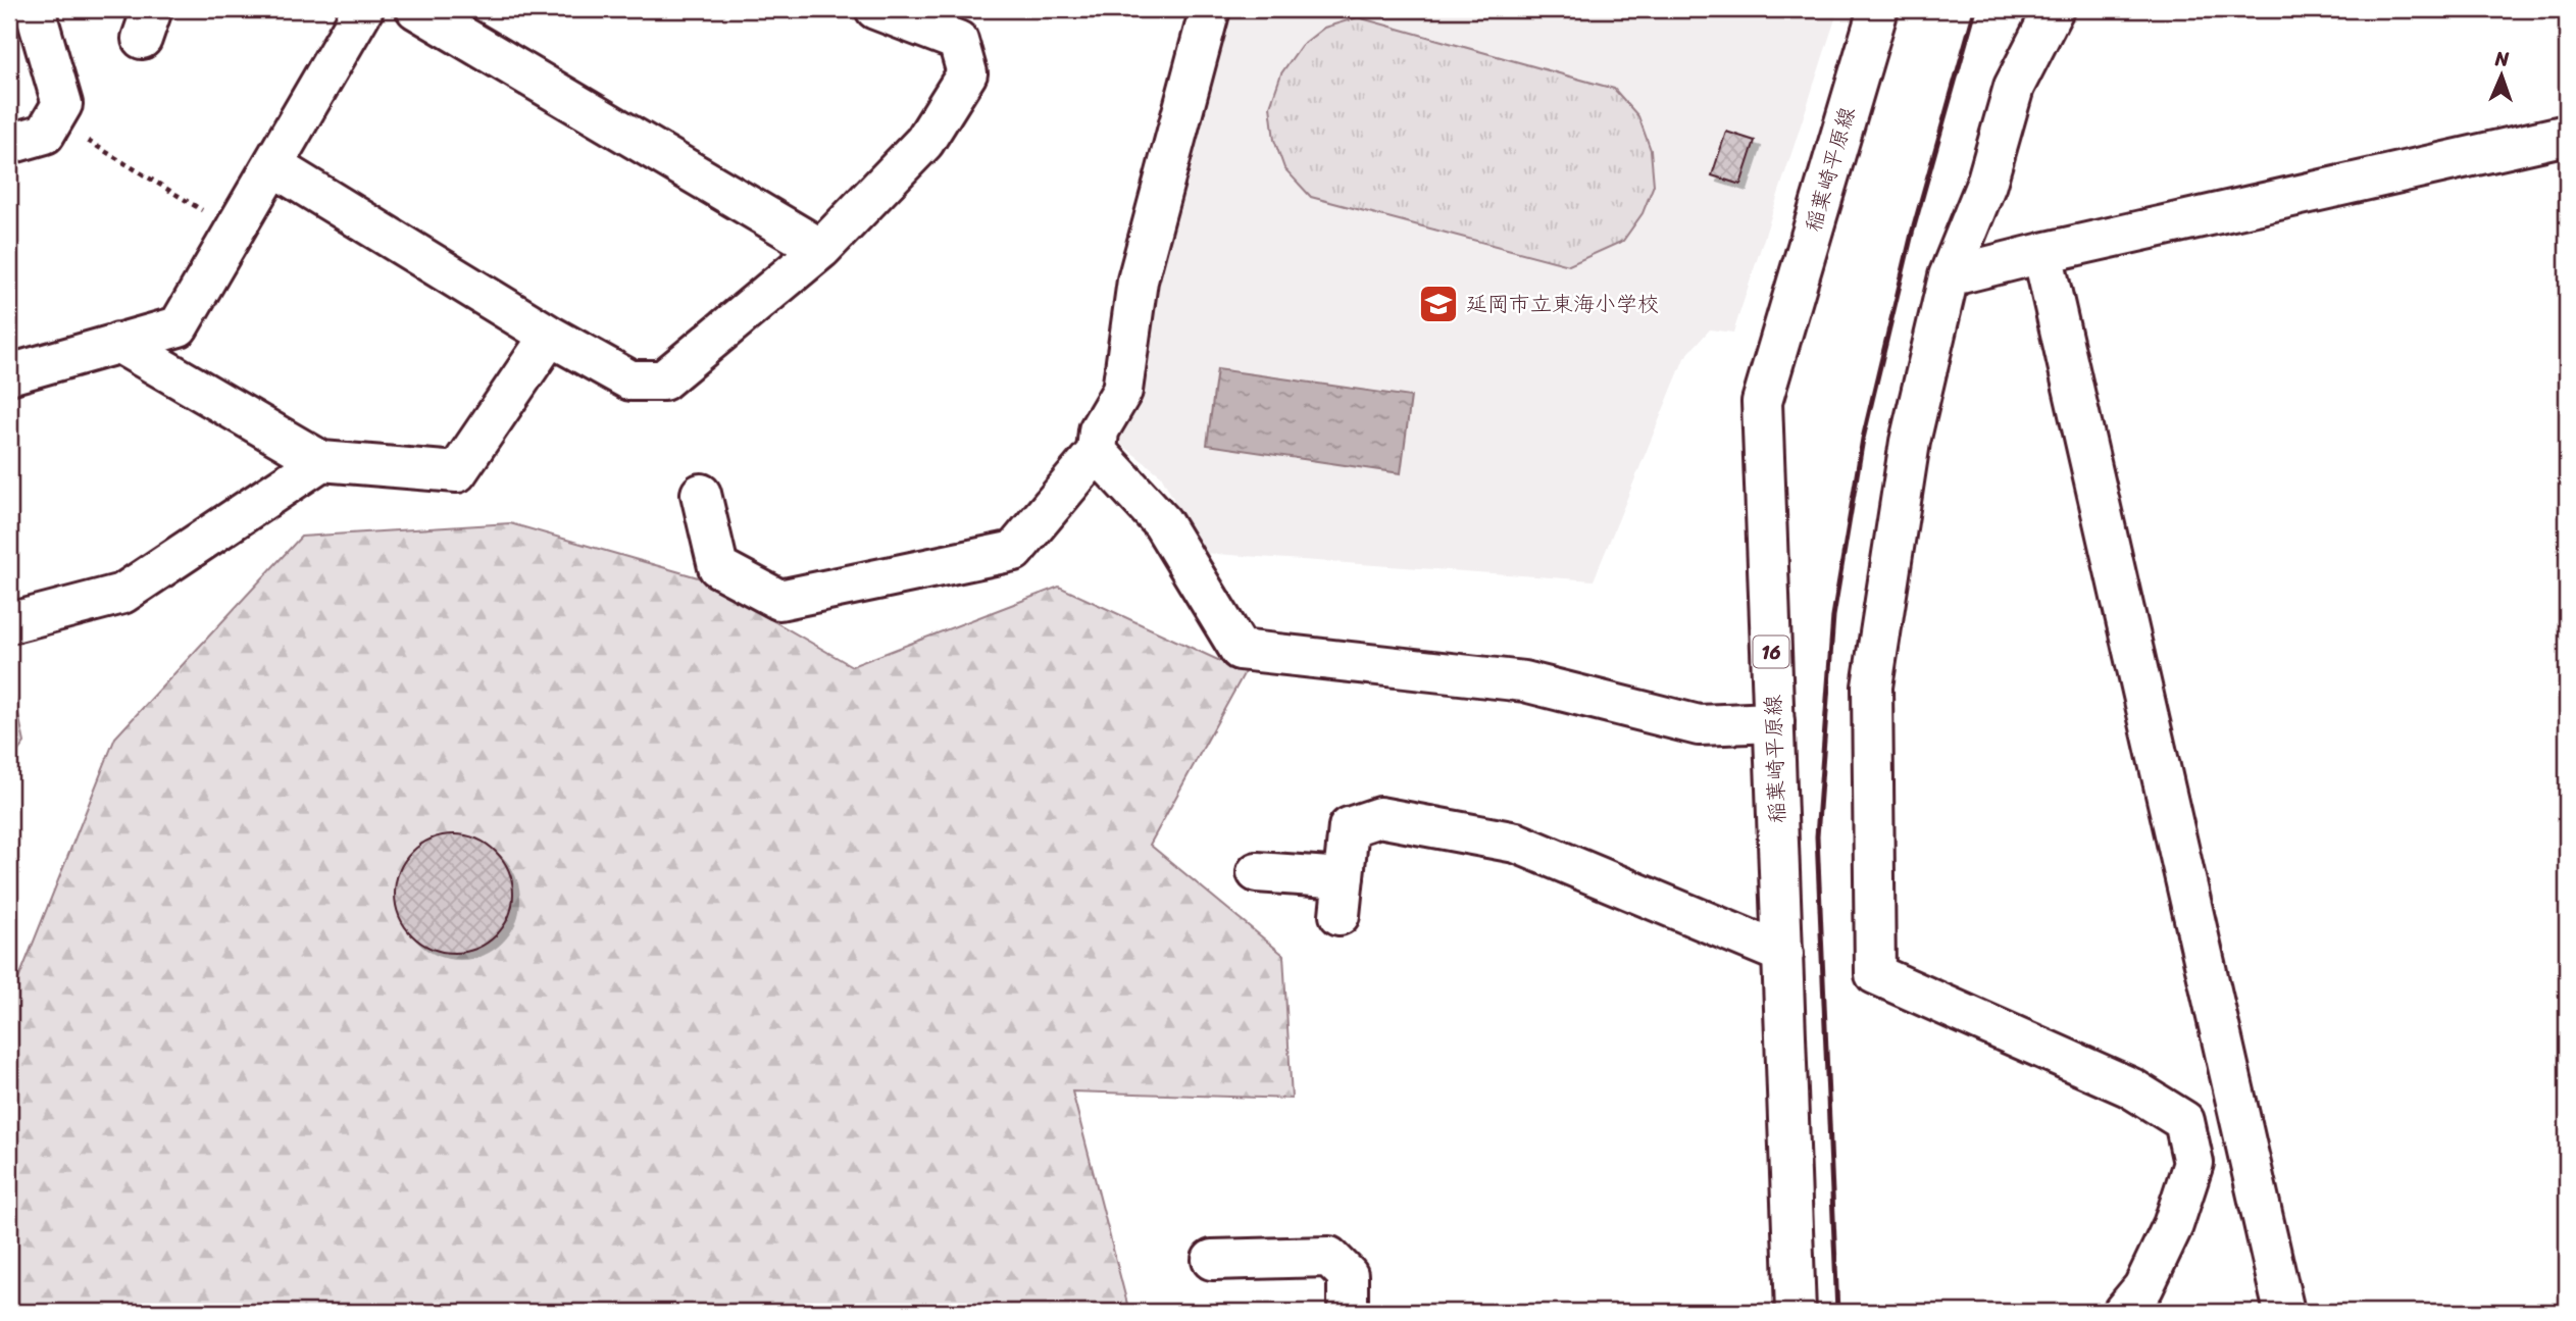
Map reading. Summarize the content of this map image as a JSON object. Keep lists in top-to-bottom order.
{
  "streets": {
    "street": ["稲葉崎平原線", "16"]
  },
  "places": {
    "school or university": ["延岡市立東海小学校"]
  },
  "north": "top"
}
